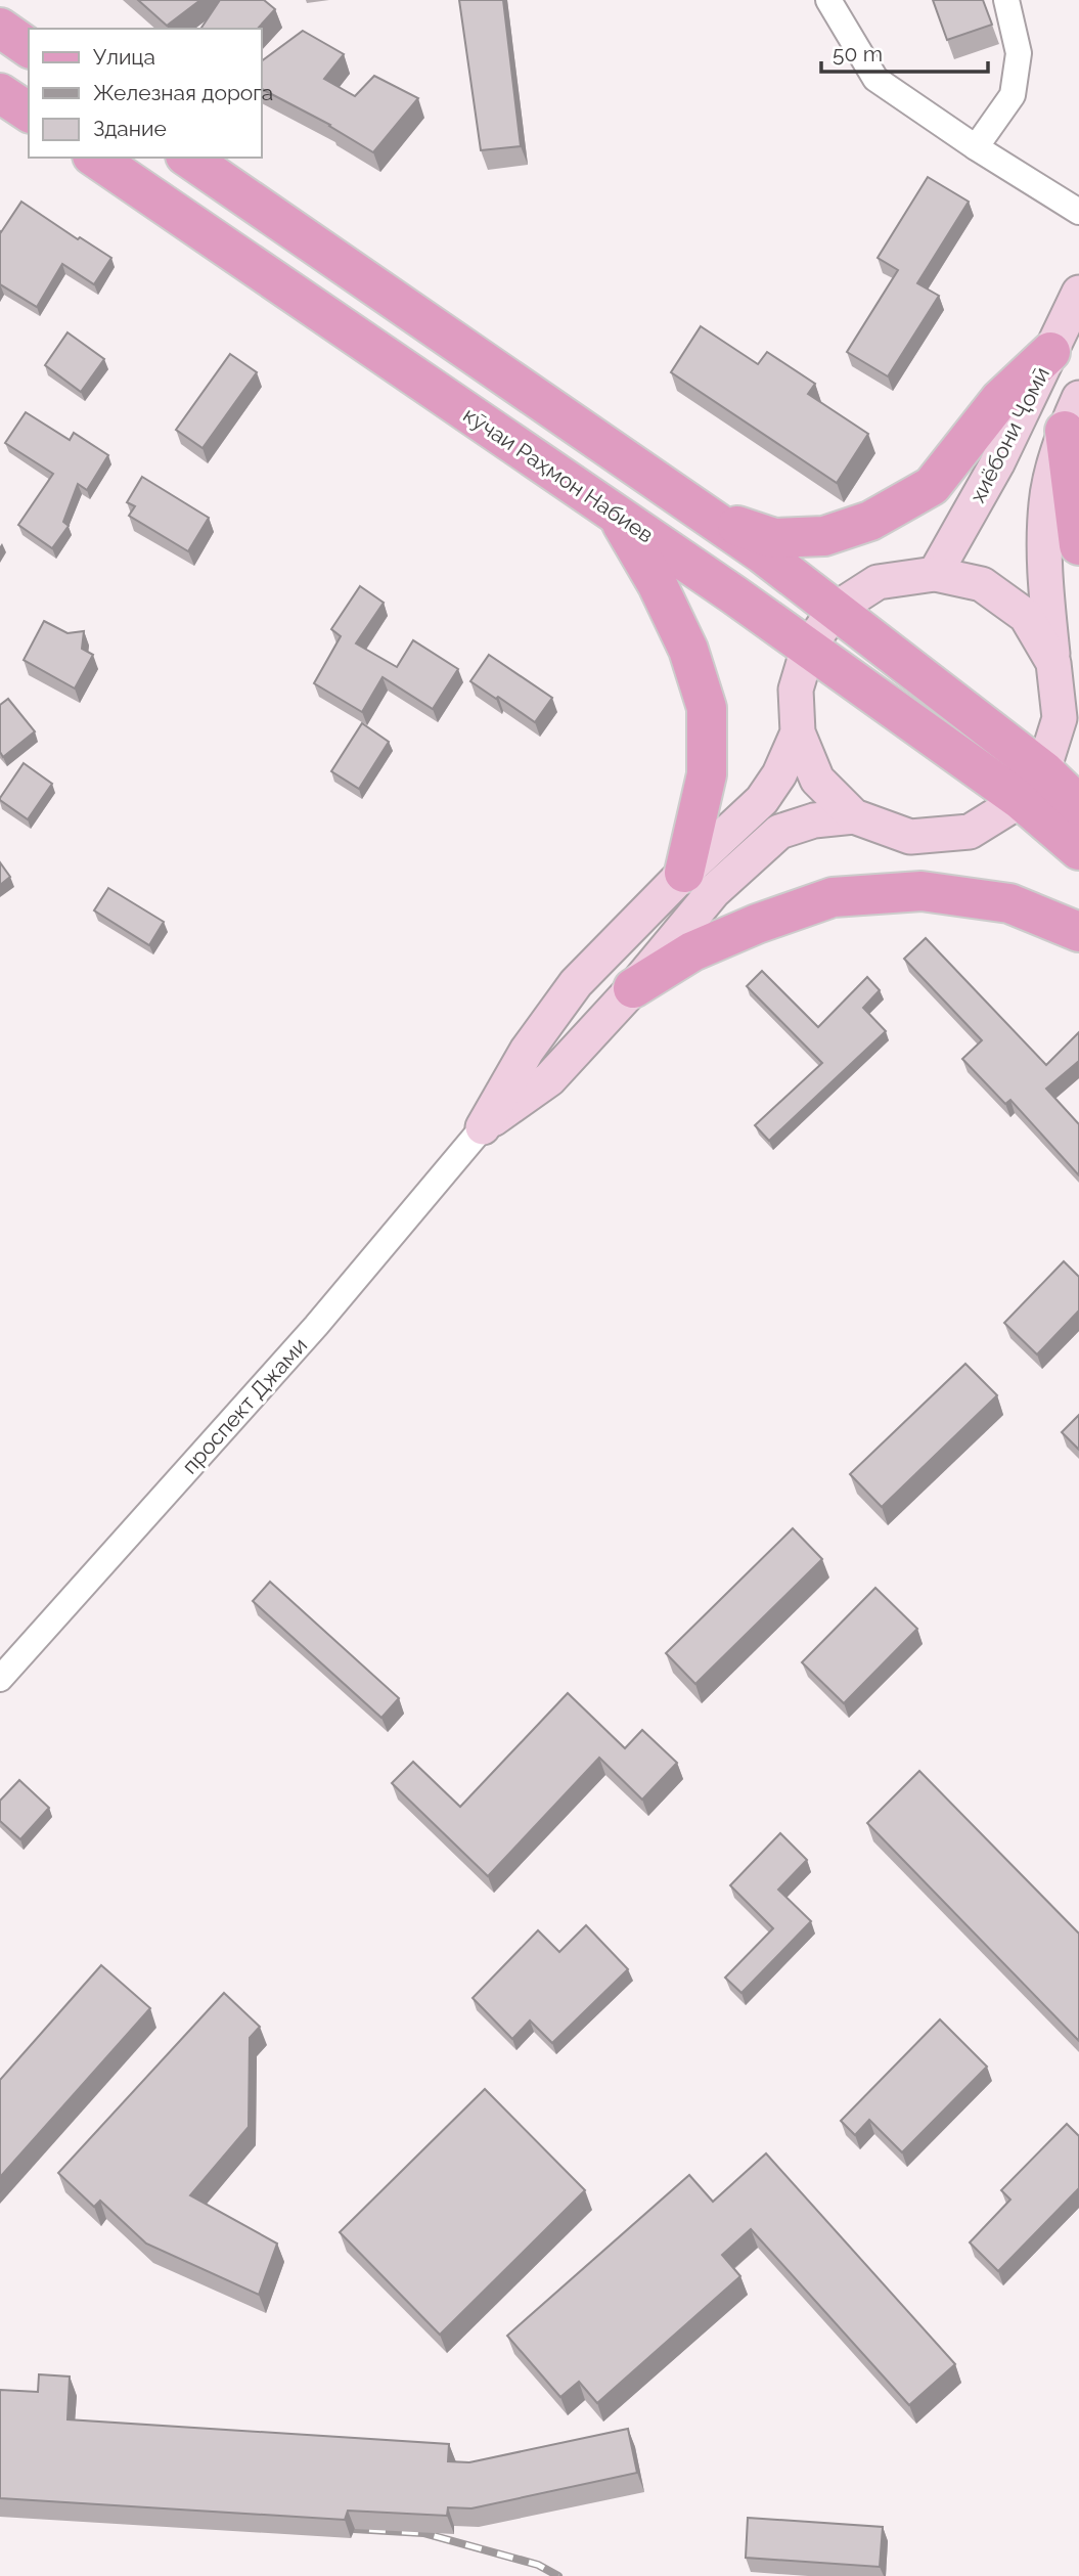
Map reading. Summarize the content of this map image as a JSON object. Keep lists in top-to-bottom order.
{
  "streets": {
    "main road": ["хиёбони Ҷомӣ", "кӯчаи Раҳмон Набиев"],
    "street": ["проспект Джами"]
  },
  "legend": ["Улица", "Железная дорога", "Здание"],
  "scale_bar": "50 m"
}
